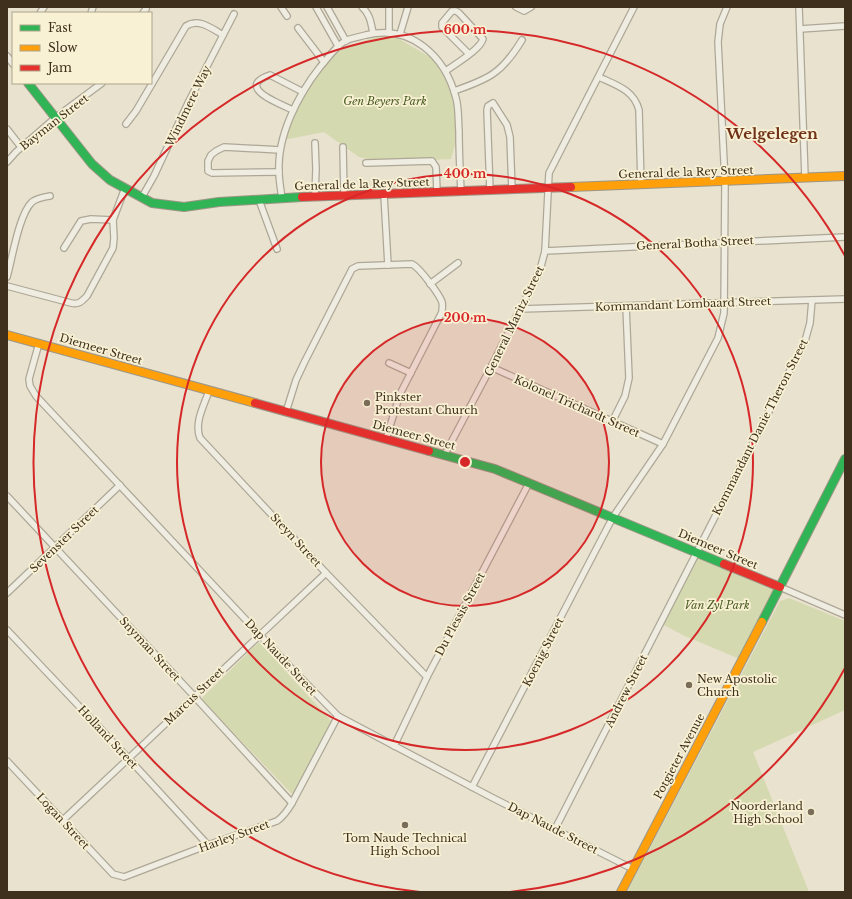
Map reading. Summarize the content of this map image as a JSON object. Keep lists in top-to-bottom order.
{
  "streets": {
    "street": [
      "Windmere Way",
      "Bayman Street",
      "General de la Rey Street",
      "General Botha Street",
      "Kommandant Lombaard Street",
      "General Maritz Street",
      "Diemeer Street",
      "Kolonel Trichardt Street",
      "Kommandant Danie Theron Street",
      "Sevenster Street",
      "Steyn Street",
      "Du Plessis Street",
      "Snyman Street",
      "Koenig Street",
      "Dap Naude Street",
      "Andrew Street",
      "Marcus Street",
      "Holland Street",
      "Potgieter Avenue",
      "Logan Street",
      "Harley Street"
    ]
  },
  "crossings": [
    ["Windmere Way", "General de la Rey Street"],
    ["Bayman Street", "General de la Rey Street"],
    ["General de la Rey Street", "General Maritz Street"],
    ["General de la Rey Street", "Koenig Street"],
    ["General Botha Street", "General Maritz Street"],
    ["General Botha Street", "Koenig Street"],
    ["Kommandant Lombaard Street", "General Maritz Street"],
    ["Kommandant Lombaard Street", "Kommandant Danie Theron Street"],
    ["Kommandant Lombaard Street", "Koenig Street"],
    ["General Maritz Street", "Diemeer Street"],
    ["General Maritz Street", "Kolonel Trichardt Street"],
    ["Diemeer Street", "Kommandant Danie Theron Street"],
    ["Diemeer Street", "Steyn Street"],
    ["Diemeer Street", "Du Plessis Street"],
    ["Diemeer Street", "Koenig Street"],
    ["Diemeer Street", "Dap Naude Street"],
    ["Diemeer Street", "Andrew Street"],
    ["Diemeer Street", "Potgieter Avenue"],
    ["Kolonel Trichardt Street", "Koenig Street"],
    ["Kommandant Danie Theron Street", "Andrew Street"],
    ["Sevenster Street", "Snyman Street"],
    ["Sevenster Street", "Dap Naude Street"],
    ["Steyn Street", "Du Plessis Street"],
    ["Steyn Street", "Marcus Street"],
    ["Du Plessis Street", "Dap Naude Street"],
    ["Snyman Street", "Marcus Street"],
    ["Snyman Street", "Harley Street"],
    ["Koenig Street", "Dap Naude Street"],
    ["Dap Naude Street", "Andrew Street"],
    ["Dap Naude Street", "Marcus Street"],
    ["Dap Naude Street", "Potgieter Avenue"],
    ["Dap Naude Street", "Harley Street"],
    ["Marcus Street", "Holland Street"],
    ["Marcus Street", "Logan Street"],
    ["Holland Street", "Harley Street"],
    ["Logan Street", "Harley Street"]
  ],
  "districts": ["Welgelegen"],
  "parks": ["Gen Beyers Park", "Van Zyl Park"],
  "places": [
    "Pinkster Protestant Church",
    "New Apostolic Church",
    "Noorderland High School",
    "Tom Naude Technical High School"
  ],
  "legend": ["Fast", "Slow", "Jam"],
  "rings": ["600 m", "400 m", "200 m"]
}
